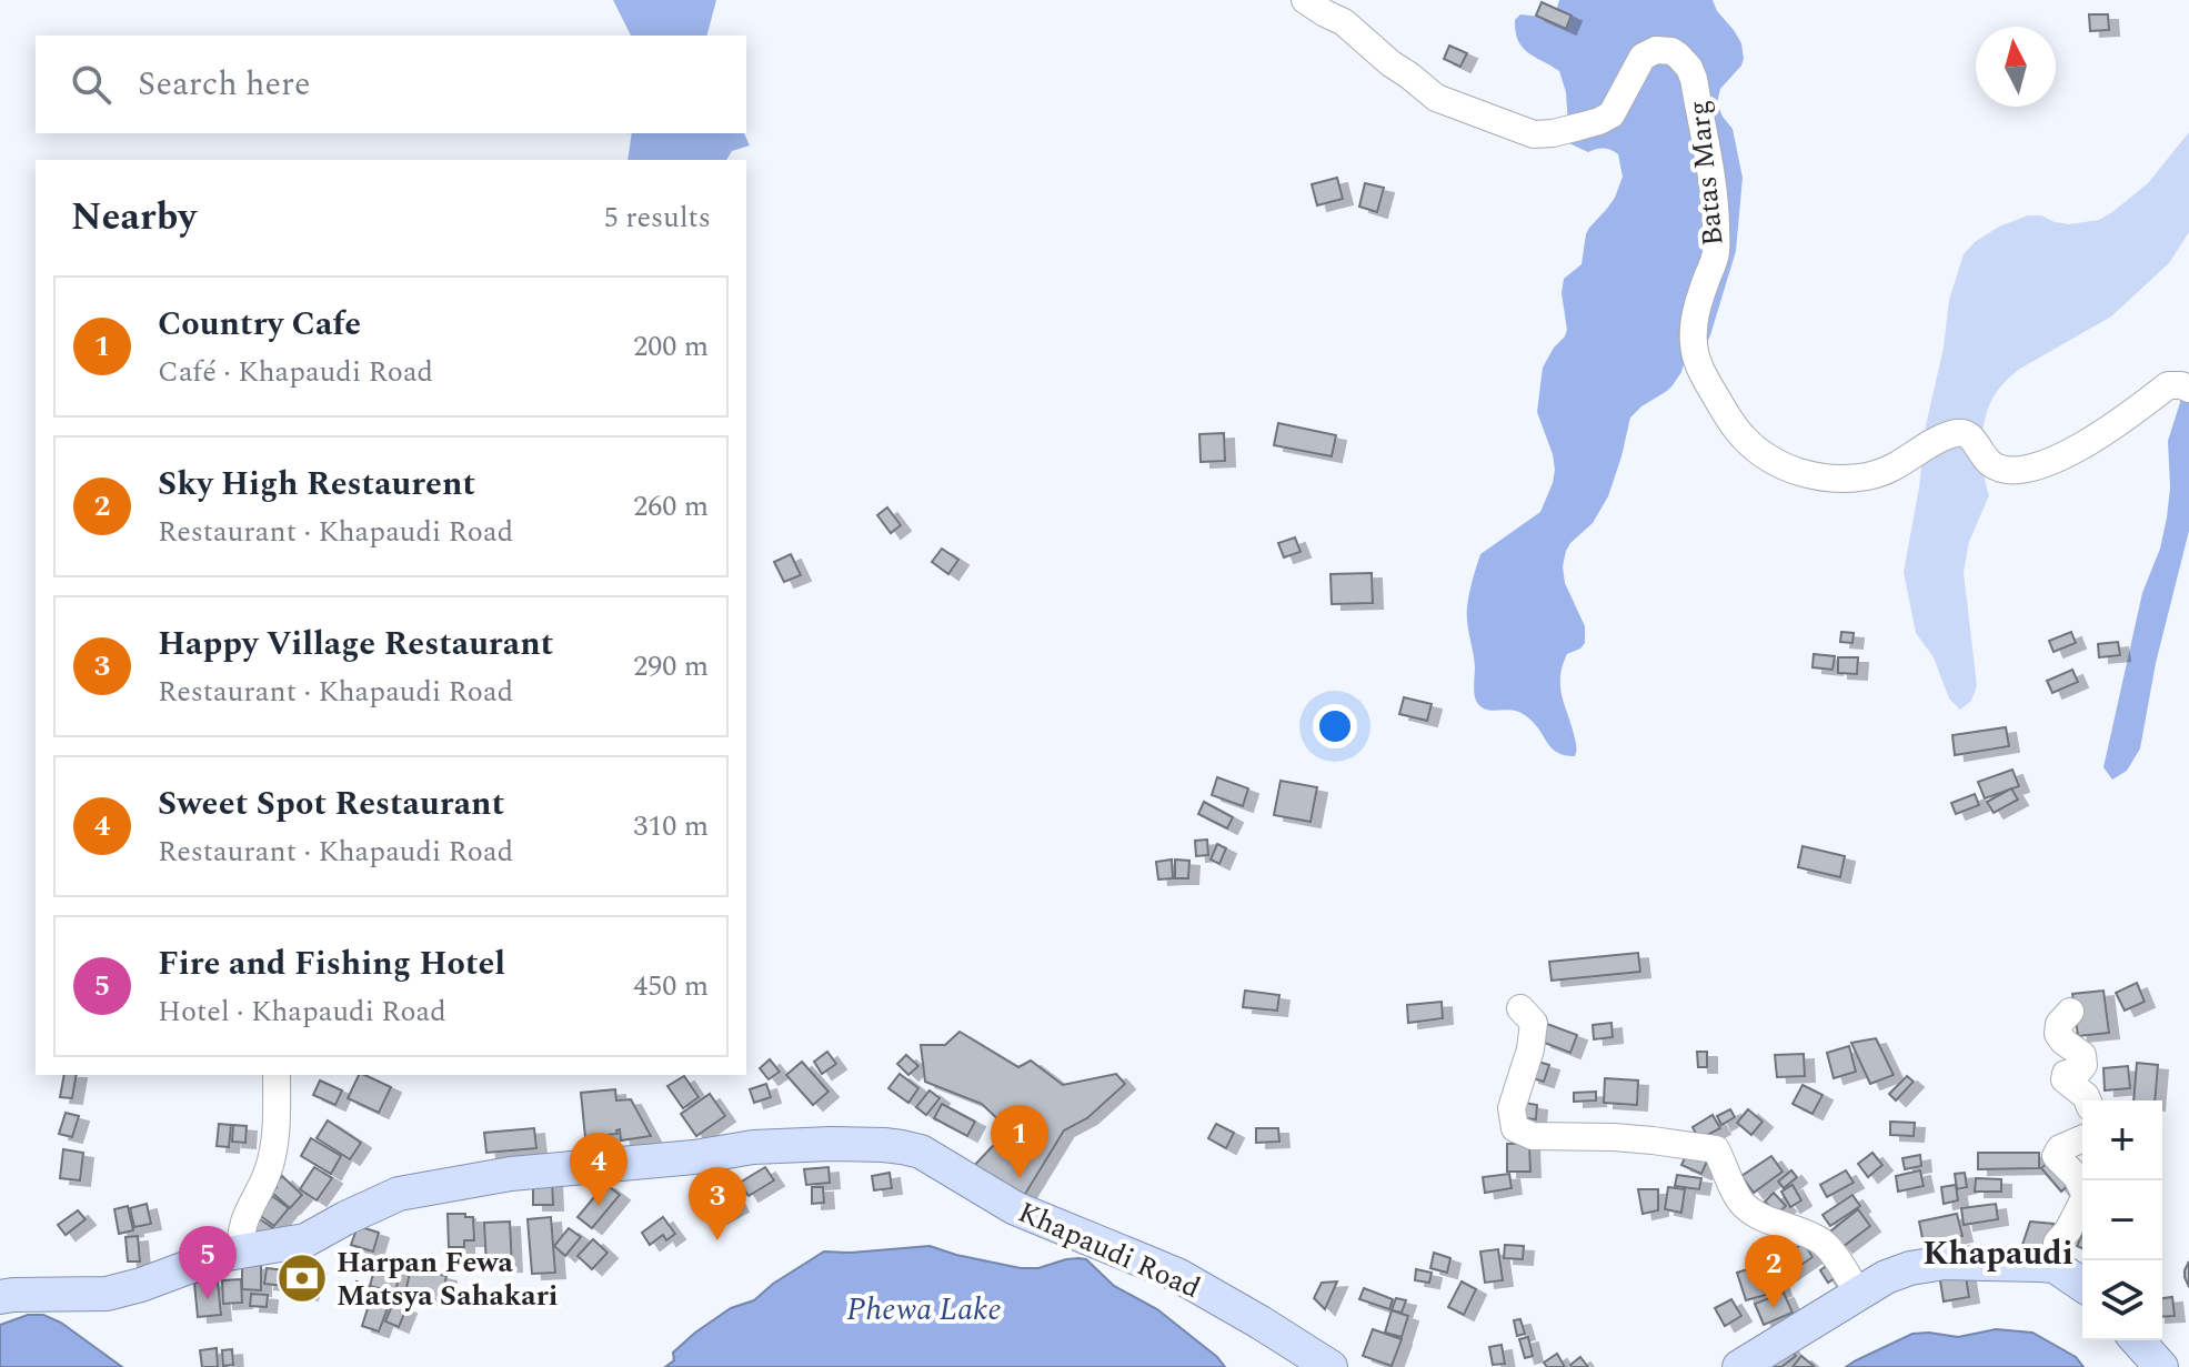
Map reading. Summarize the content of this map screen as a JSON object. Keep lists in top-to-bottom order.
{
  "streets": {
    "main road": ["Khapaudi Road"],
    "street": ["Batas Marg"]
  },
  "districts": ["Khapaudi"],
  "water": ["Phewa Lake"],
  "places": {
    "bank": ["Harpan Fewa Matsya Sahakari"]
  },
  "north": "top",
  "page": {
    "search": "Search here",
    "heading": ["Nearby", "5 results"],
    "list": [
      {
        "mark": "1",
        "name": "Country Cafe",
        "note": "Café · Khapaudi Road",
        "value": "200 m"
      },
      {
        "mark": "2",
        "name": "Sky High Restaurent",
        "note": "Restaurant · Khapaudi Road",
        "value": "260 m"
      },
      {
        "mark": "3",
        "name": "Happy Village Restaurant",
        "note": "Restaurant · Khapaudi Road",
        "value": "290 m"
      },
      {
        "mark": "4",
        "name": "Sweet Spot Restaurant",
        "note": "Restaurant · Khapaudi Road",
        "value": "310 m"
      },
      {
        "mark": "5",
        "name": "Fire and Fishing Hotel",
        "note": "Hotel · Khapaudi Road",
        "value": "450 m"
      }
    ],
    "map_buttons": ["+", "−"],
    "pins": [
      "1",
      "4",
      "3",
      "5",
      "2"
    ]
  }
}
